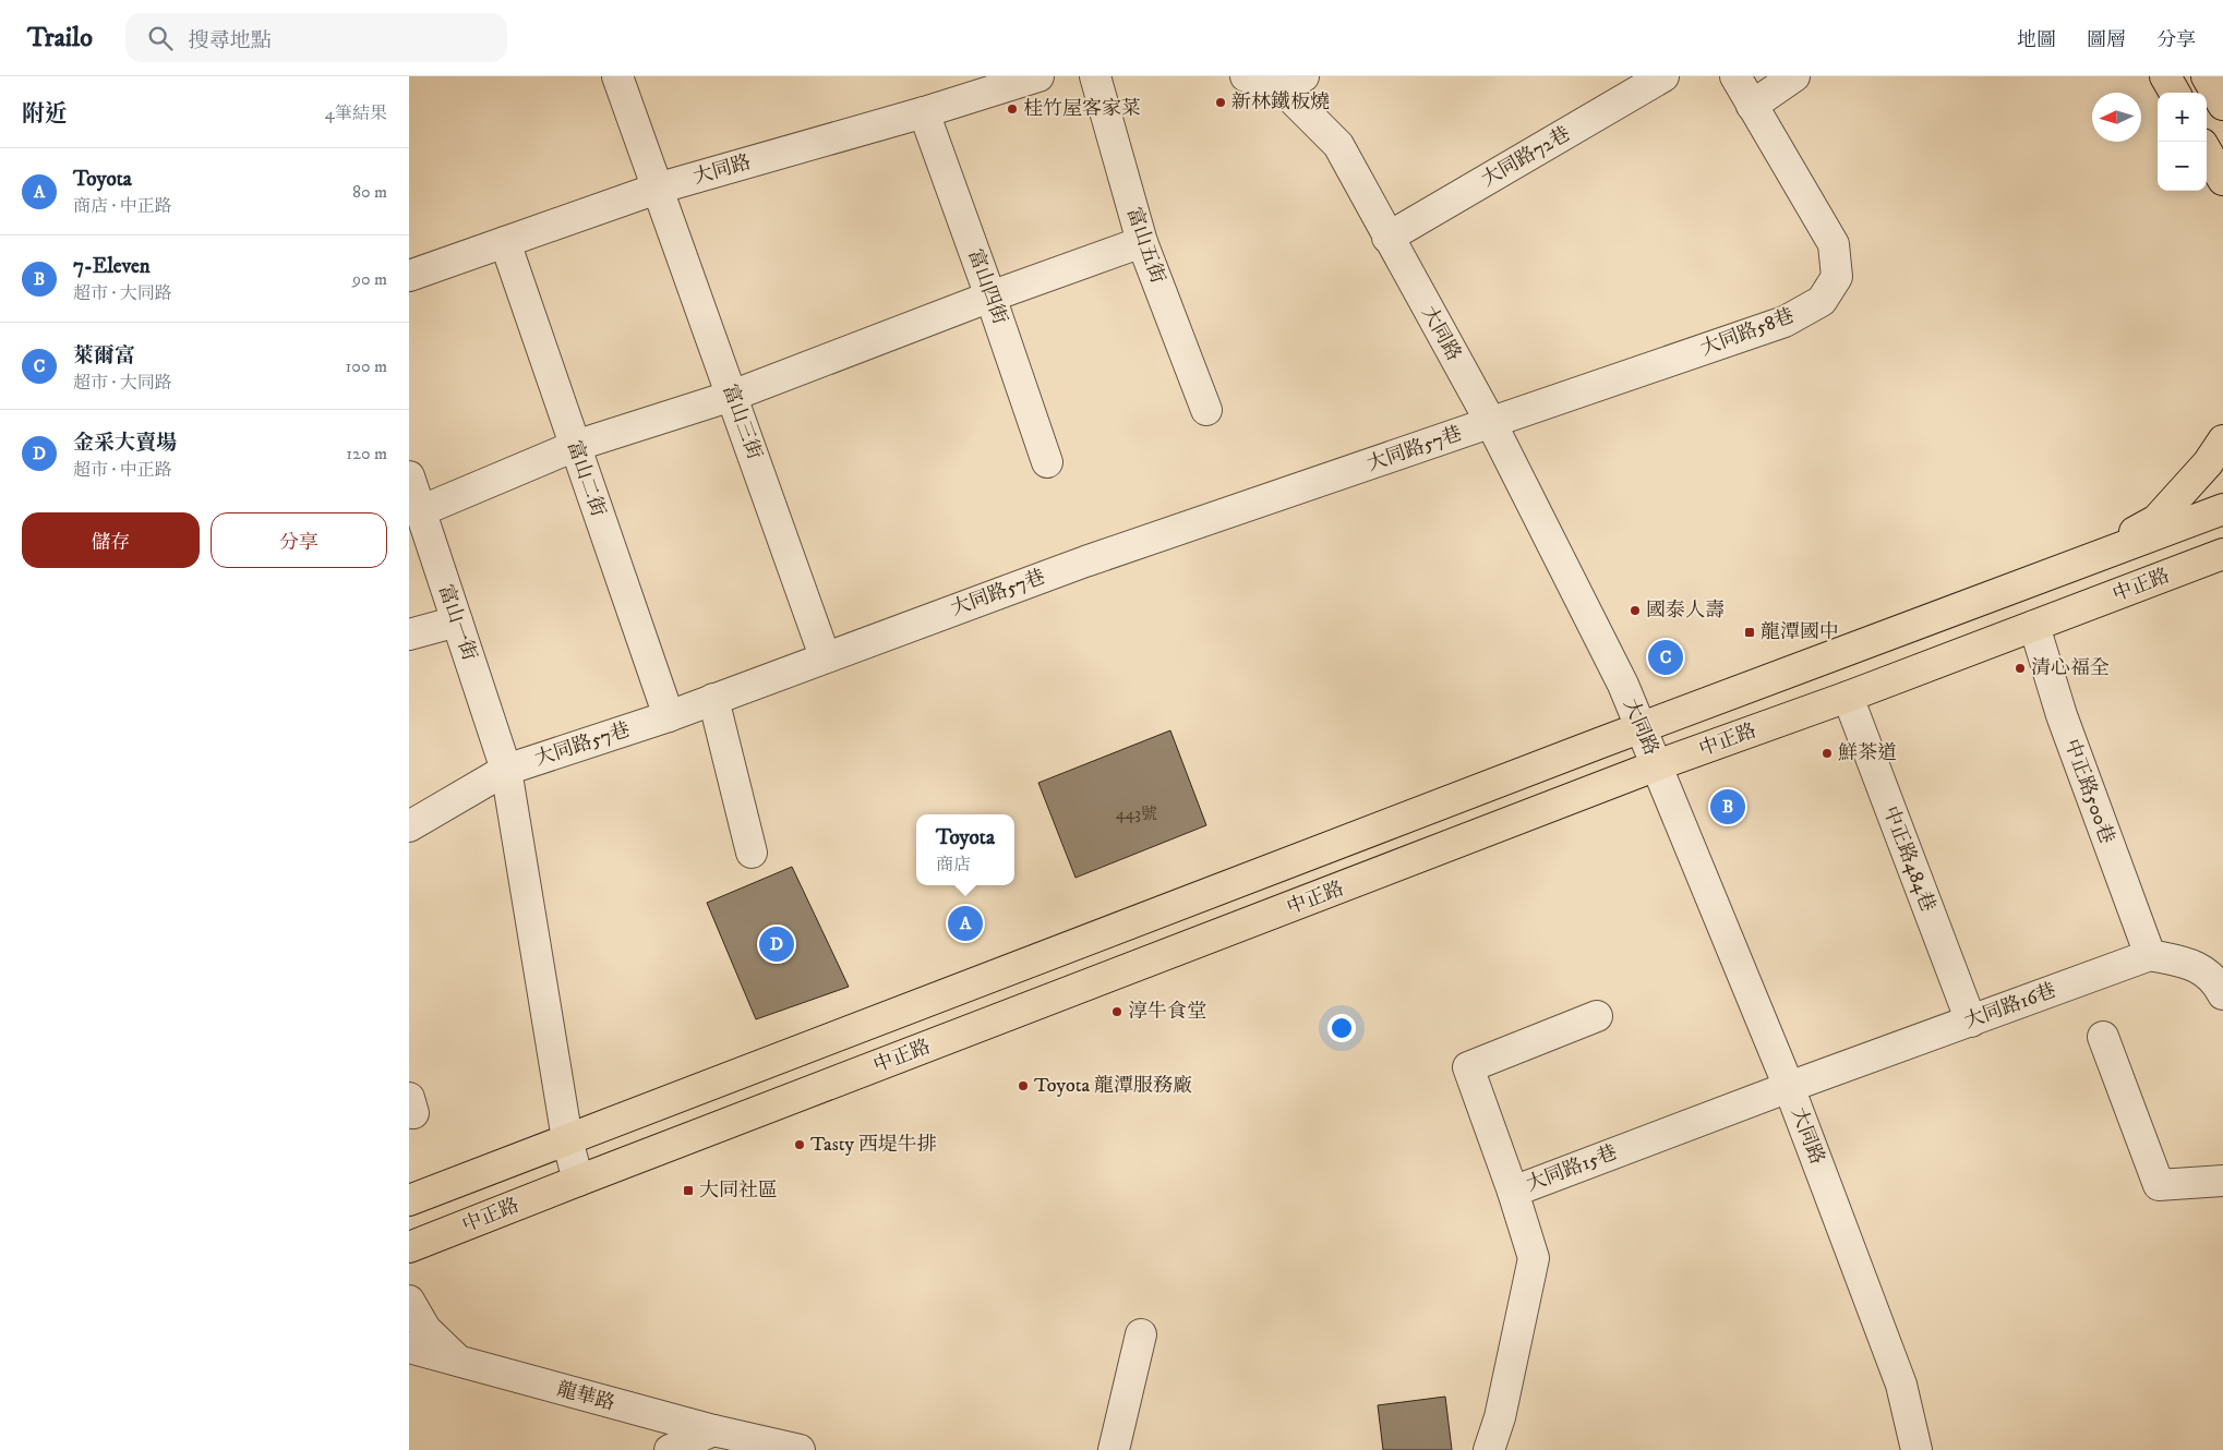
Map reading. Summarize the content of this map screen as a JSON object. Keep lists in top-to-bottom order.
{
  "streets": {
    "main road": ["中正路"],
    "street": [
      "大同路72巷",
      "大同路",
      "富山五街",
      "富山四街",
      "大同路58巷",
      "富山三街",
      "大同路57巷",
      "富山二街",
      "富山一街",
      "中正路500巷",
      "中正路484巷",
      "大同路16巷",
      "大同路15巷",
      "龍華路"
    ]
  },
  "crossings": [
    ["大同路72巷", "大同路"],
    ["大同路", "富山四街"],
    ["大同路", "大同路58巷"],
    ["大同路", "富山三街"],
    ["大同路", "大同路57巷"],
    ["大同路", "富山二街"],
    ["大同路", "中正路"],
    ["大同路", "大同路16巷"],
    ["大同路", "大同路15巷"],
    ["大同路58巷", "大同路57巷"],
    ["富山三街", "大同路57巷"],
    ["大同路57巷", "富山二街"],
    ["大同路57巷", "富山一街"],
    ["中正路", "富山一街"],
    ["中正路", "中正路500巷"],
    ["中正路", "中正路484巷"],
    ["中正路500巷", "大同路16巷"],
    ["中正路484巷", "大同路16巷"],
    ["大同路16巷", "大同路15巷"]
  ],
  "places": {
    "other": [
      "新林鐵板燒",
      "桂竹屋客家菜",
      "國泰人壽",
      "清心福全",
      "鮮茶道",
      "淳牛食堂",
      "Toyota 龍潭服務廠",
      "Tasty 西堤牛排"
    ],
    "transit": ["龍潭國中", "大同社區"]
  },
  "house_numbers": ["443號"],
  "north": "left",
  "page": {
    "header": "Trailo",
    "search": "搜尋地點",
    "nav": ["地圖", "圖層", "分享"],
    "heading": ["附近", "4筆結果"],
    "map_buttons": ["+", "−"],
    "list": [
      {
        "mark": "A",
        "name": "Toyota",
        "note": "商店 · 中正路",
        "value": "80 m"
      },
      {
        "mark": "B",
        "name": "7-Eleven",
        "note": "超市 · 大同路",
        "value": "90 m"
      },
      {
        "mark": "C",
        "name": "萊爾富",
        "note": "超市 · 大同路",
        "value": "100 m"
      },
      {
        "mark": "D",
        "name": "金采大賣場",
        "note": "超市 · 中正路",
        "value": "120 m"
      }
    ],
    "buttons": ["儲存", "分享"],
    "pins": [
      "C",
      "B",
      "A",
      "D"
    ],
    "popup": ["Toyota", "商店"]
  }
}
